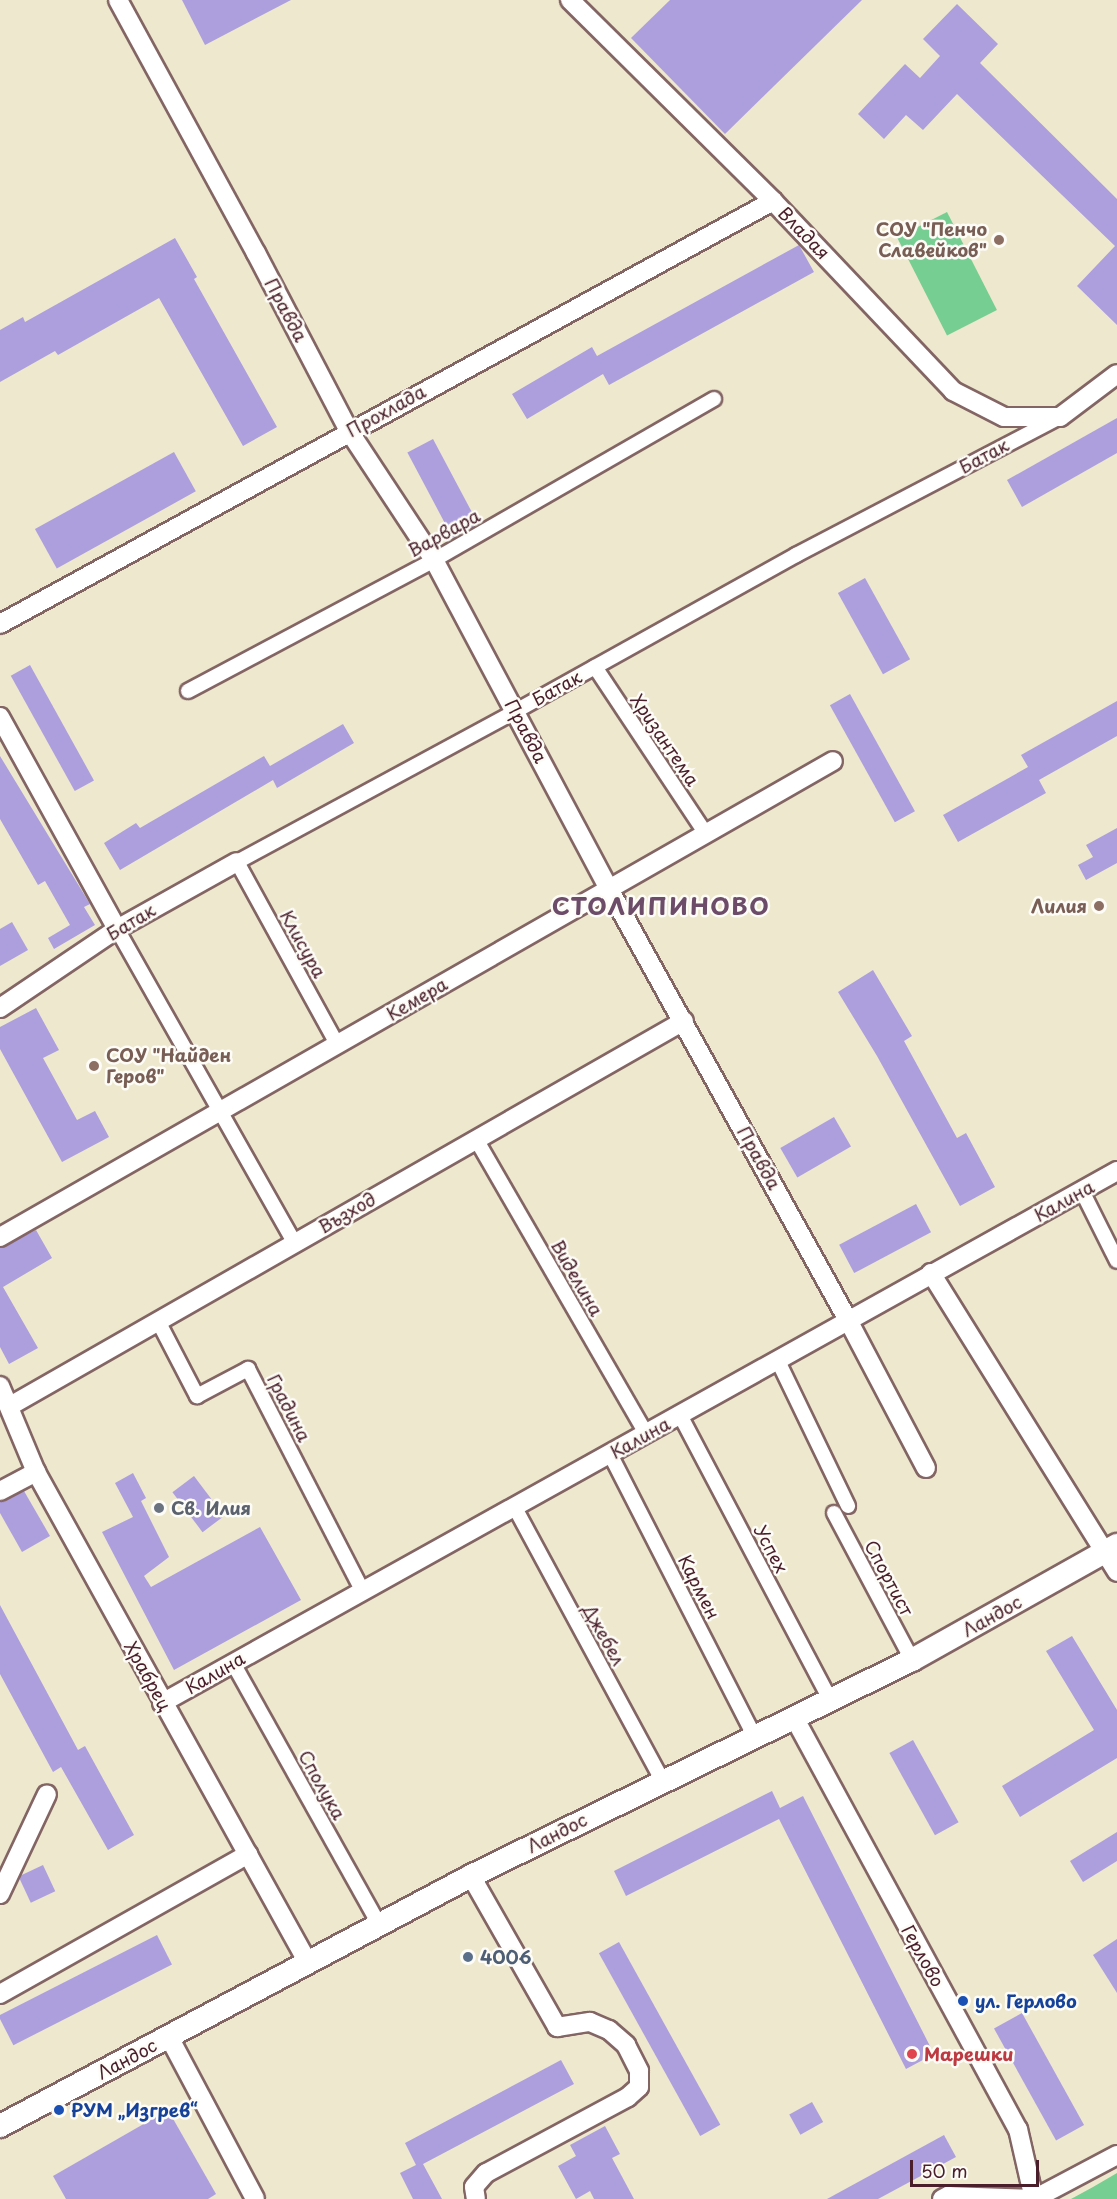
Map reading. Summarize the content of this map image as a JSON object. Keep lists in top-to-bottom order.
{
  "streets": {
    "street": [
      "Владая",
      "Правда",
      "Прохлада",
      "Батак",
      "Варвара",
      "Хризантема",
      "Клисура",
      "Кемера",
      "Калина",
      "Възход",
      "Виделина",
      "Градина",
      "Успех",
      "Спортист",
      "Кармен",
      "Ландос",
      "Джебел",
      "Храбрец",
      "Сполука",
      "Герлово"
    ]
  },
  "crossings": [
    ["Владая", "Прохлада"],
    ["Владая", "Батак"],
    ["Правда", "Прохлада"],
    ["Правда", "Батак"],
    ["Правда", "Варвара"],
    ["Правда", "Кемера"],
    ["Правда", "Калина"],
    ["Правда", "Възход"],
    ["Батак", "Хризантема"],
    ["Батак", "Клисура"],
    ["Хризантема", "Кемера"],
    ["Клисура", "Кемера"],
    ["Калина", "Виделина"],
    ["Калина", "Градина"],
    ["Калина", "Успех"],
    ["Калина", "Кармен"],
    ["Калина", "Джебел"],
    ["Калина", "Храбрец"],
    ["Калина", "Сполука"],
    ["Възход", "Виделина"],
    ["Възход", "Градина"],
    ["Възход", "Храбрец"],
    ["Успех", "Ландос"],
    ["Спортист", "Ландос"],
    ["Кармен", "Ландос"],
    ["Ландос", "Джебел"],
    ["Ландос", "Храбрец"],
    ["Ландос", "Сполука"],
    ["Ландос", "Герлово"]
  ],
  "districts": ["СТОЛИПИНОВО"],
  "places": [
    "СОУ \"Пенчо Славейков\"",
    "Лилия",
    "СОУ \"Найден Геров\"",
    "Св. Илия",
    "4006",
    "ул. Герлово",
    "Марешки",
    "РУМ „Изгрев“"
  ],
  "scale_bar": "50 m"
}
